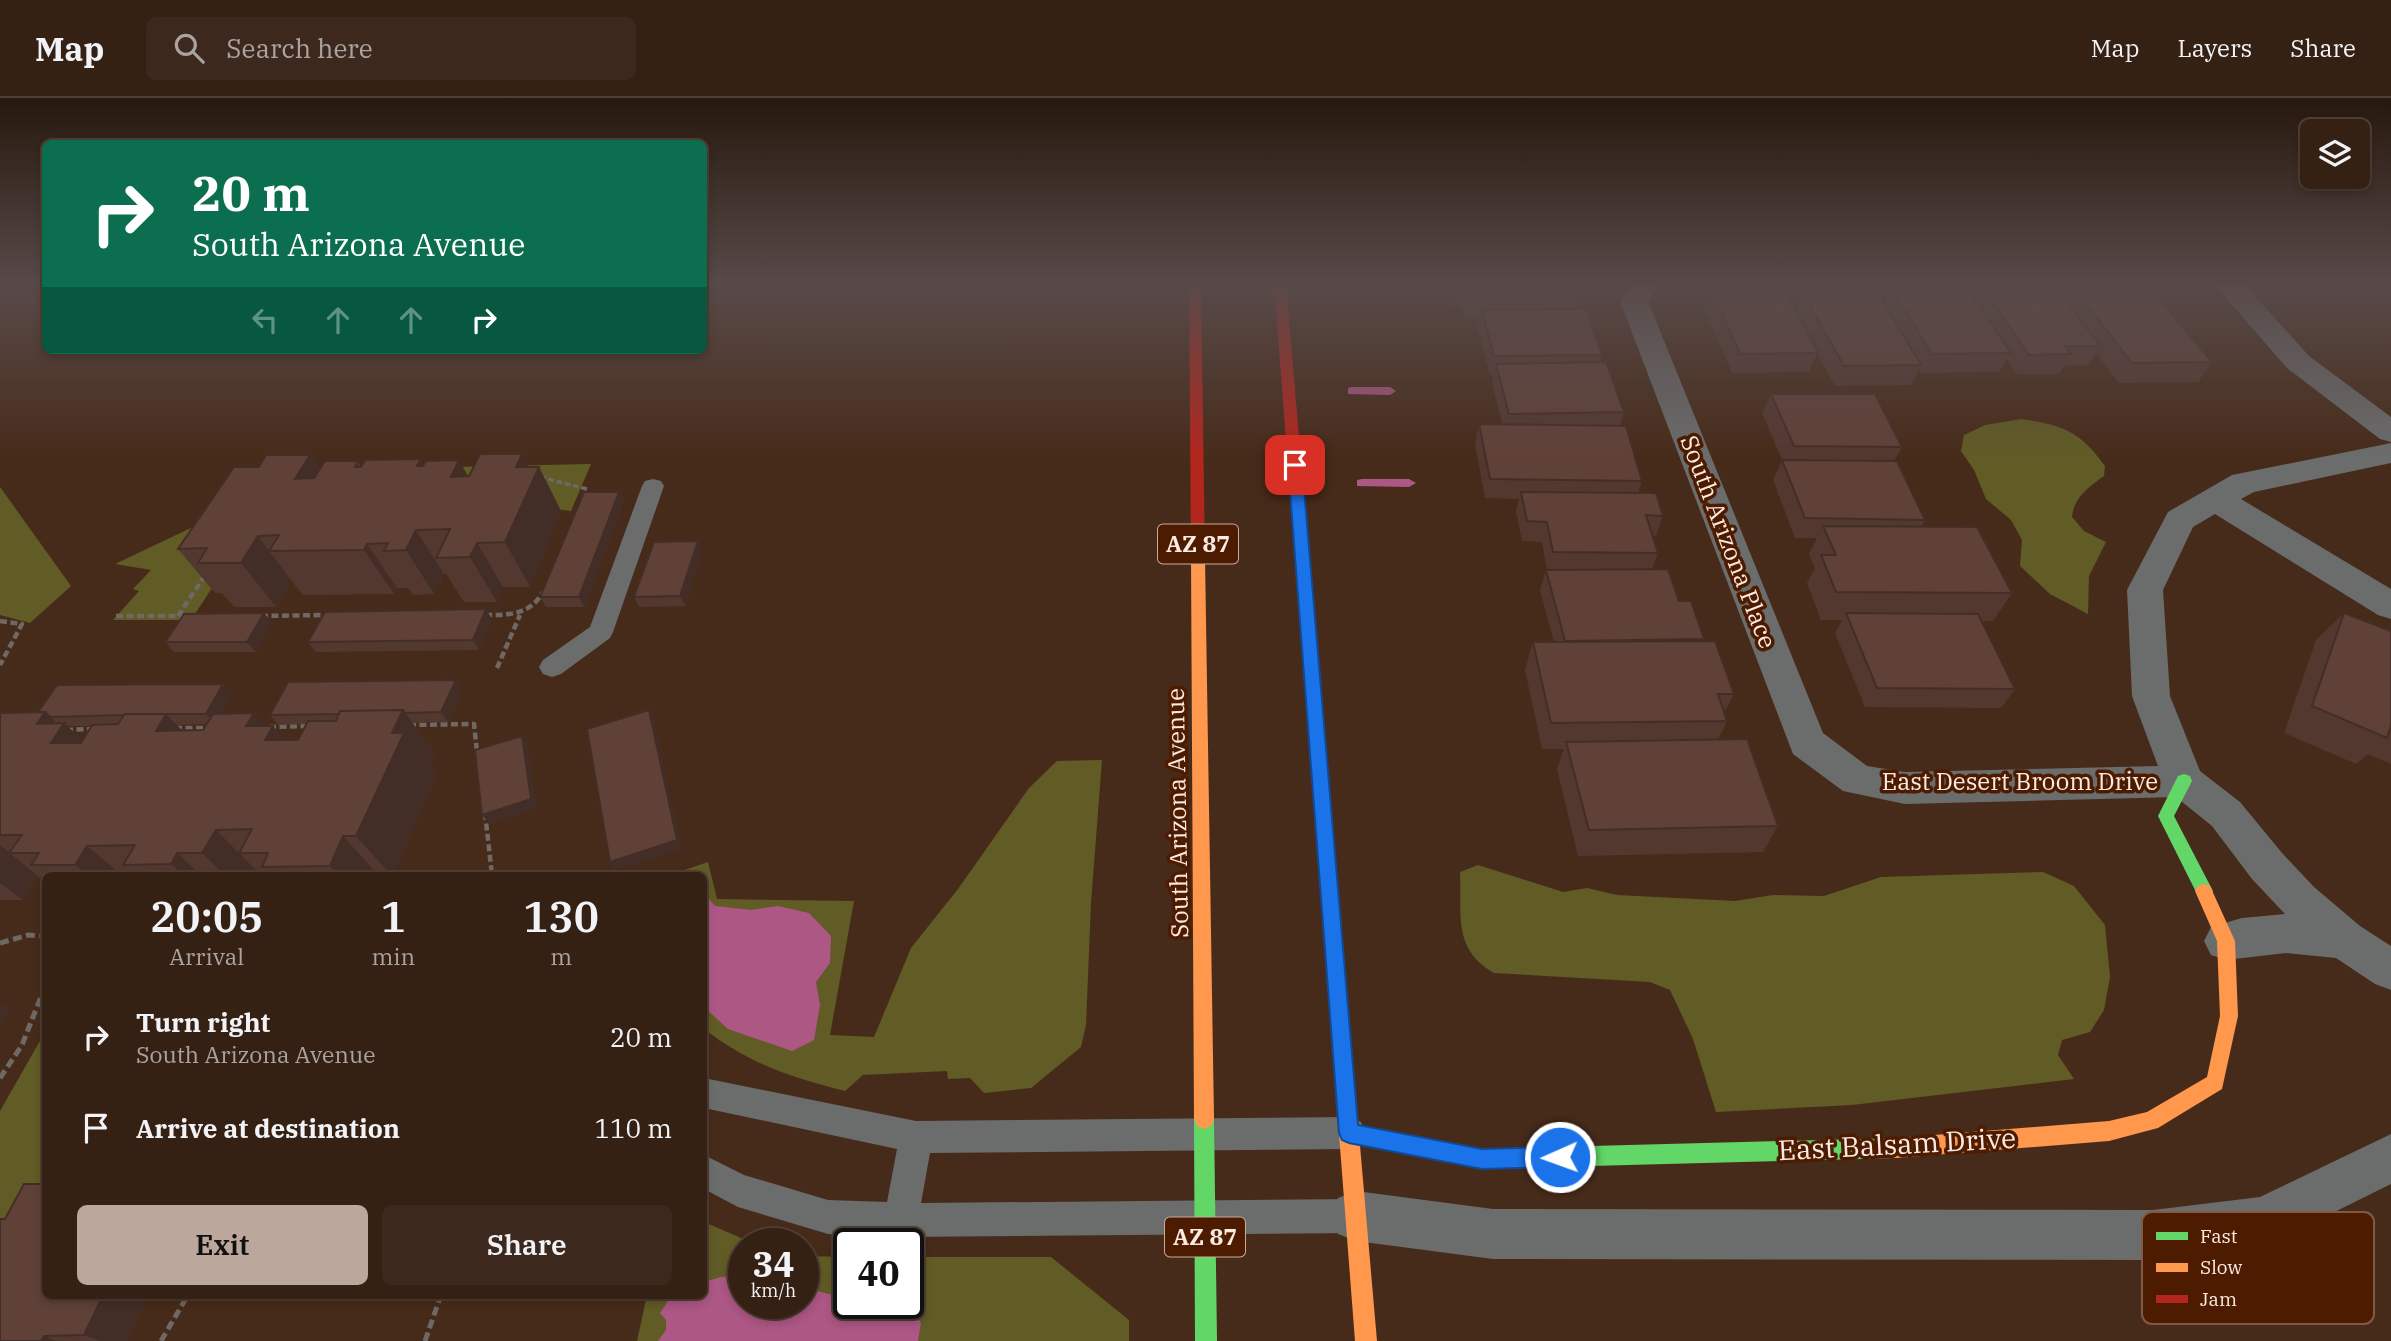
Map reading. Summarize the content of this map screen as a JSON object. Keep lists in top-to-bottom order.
{
  "streets": {
    "main road": ["AZ 87", "South Arizona Avenue", "East Balsam Drive"],
    "street": ["South Arizona Place", "East Desert Broom Drive"]
  },
  "crossings": [
    ["South Arizona Place", "East Desert Broom Drive"],
    ["East Desert Broom Drive", "East Balsam Drive"]
  ],
  "legend": ["Fast", "Slow", "Jam"],
  "page": {
    "header": "Map",
    "search": "Search here",
    "nav": ["Map", "Layers", "Share"],
    "turn": ["20 m", "South Arizona Avenue"],
    "eta": [
      "20:05",
      "Arrival",
      "1",
      "min",
      "130",
      "m"
    ],
    "list": [
      {
        "name": "Turn right",
        "note": "South Arizona Avenue",
        "value": "20 m"
      },
      {
        "name": "Arrive at destination",
        "value": "110 m"
      }
    ],
    "buttons": ["Exit", "Share"],
    "speed": "34 km/h",
    "limit": "40"
  }
}
